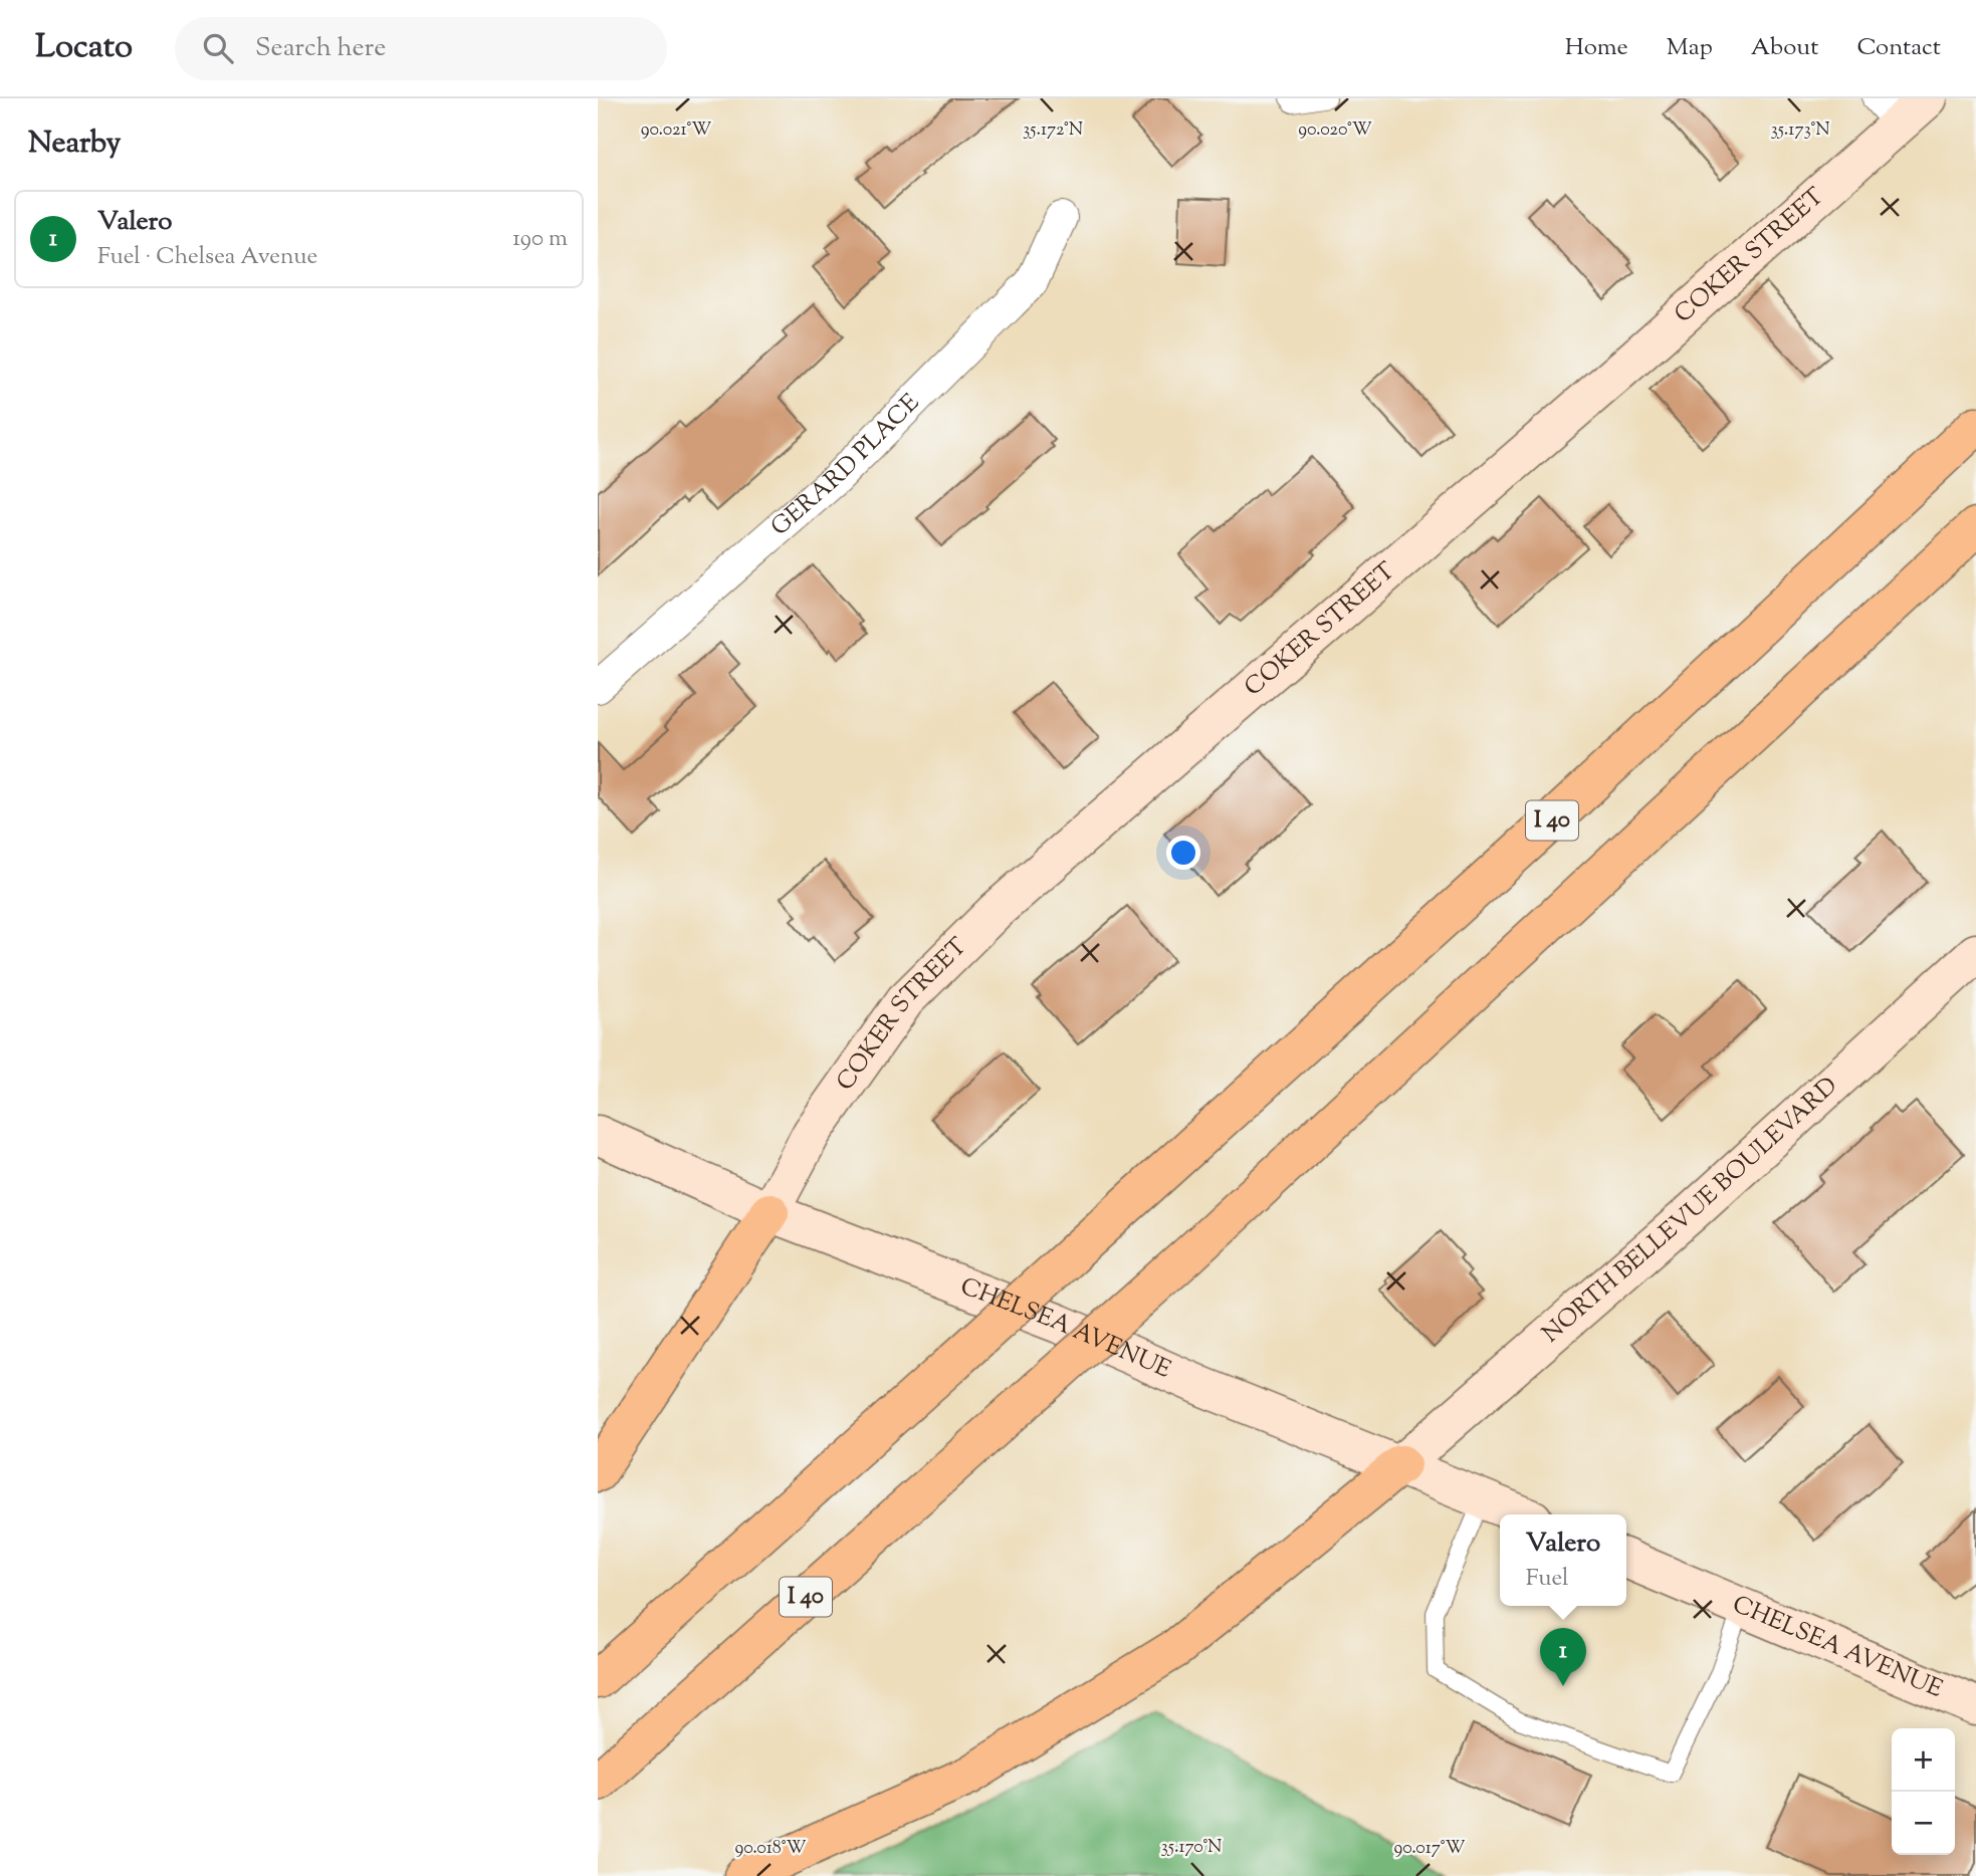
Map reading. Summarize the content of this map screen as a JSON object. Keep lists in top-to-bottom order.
{
  "streets": {
    "highway": ["I 40"],
    "main road": ["COKER STREET", "NORTH BELLEVUE BOULEVARD", "CHELSEA AVENUE"],
    "street": ["GERARD PLACE"]
  },
  "crossings": [
    ["COKER STREET", "CHELSEA AVENUE"],
    ["NORTH BELLEVUE BOULEVARD", "CHELSEA AVENUE"]
  ],
  "page": {
    "header": "Locato",
    "search": "Search here",
    "nav": [
      "Home",
      "Map",
      "About",
      "Contact"
    ],
    "heading": "Nearby",
    "list": [
      {
        "mark": "1",
        "name": "Valero",
        "note": "Fuel · Chelsea Avenue",
        "value": "190 m"
      }
    ],
    "popup": ["Valero", "Fuel"],
    "pins": "1",
    "map_buttons": ["+", "−"]
  },
  "coordinates": [
    "90.021°W",
    "90.020°W",
    "35.172°N",
    "35.173°N",
    "35.170°N",
    "90.018°W",
    "90.017°W"
  ]
}
